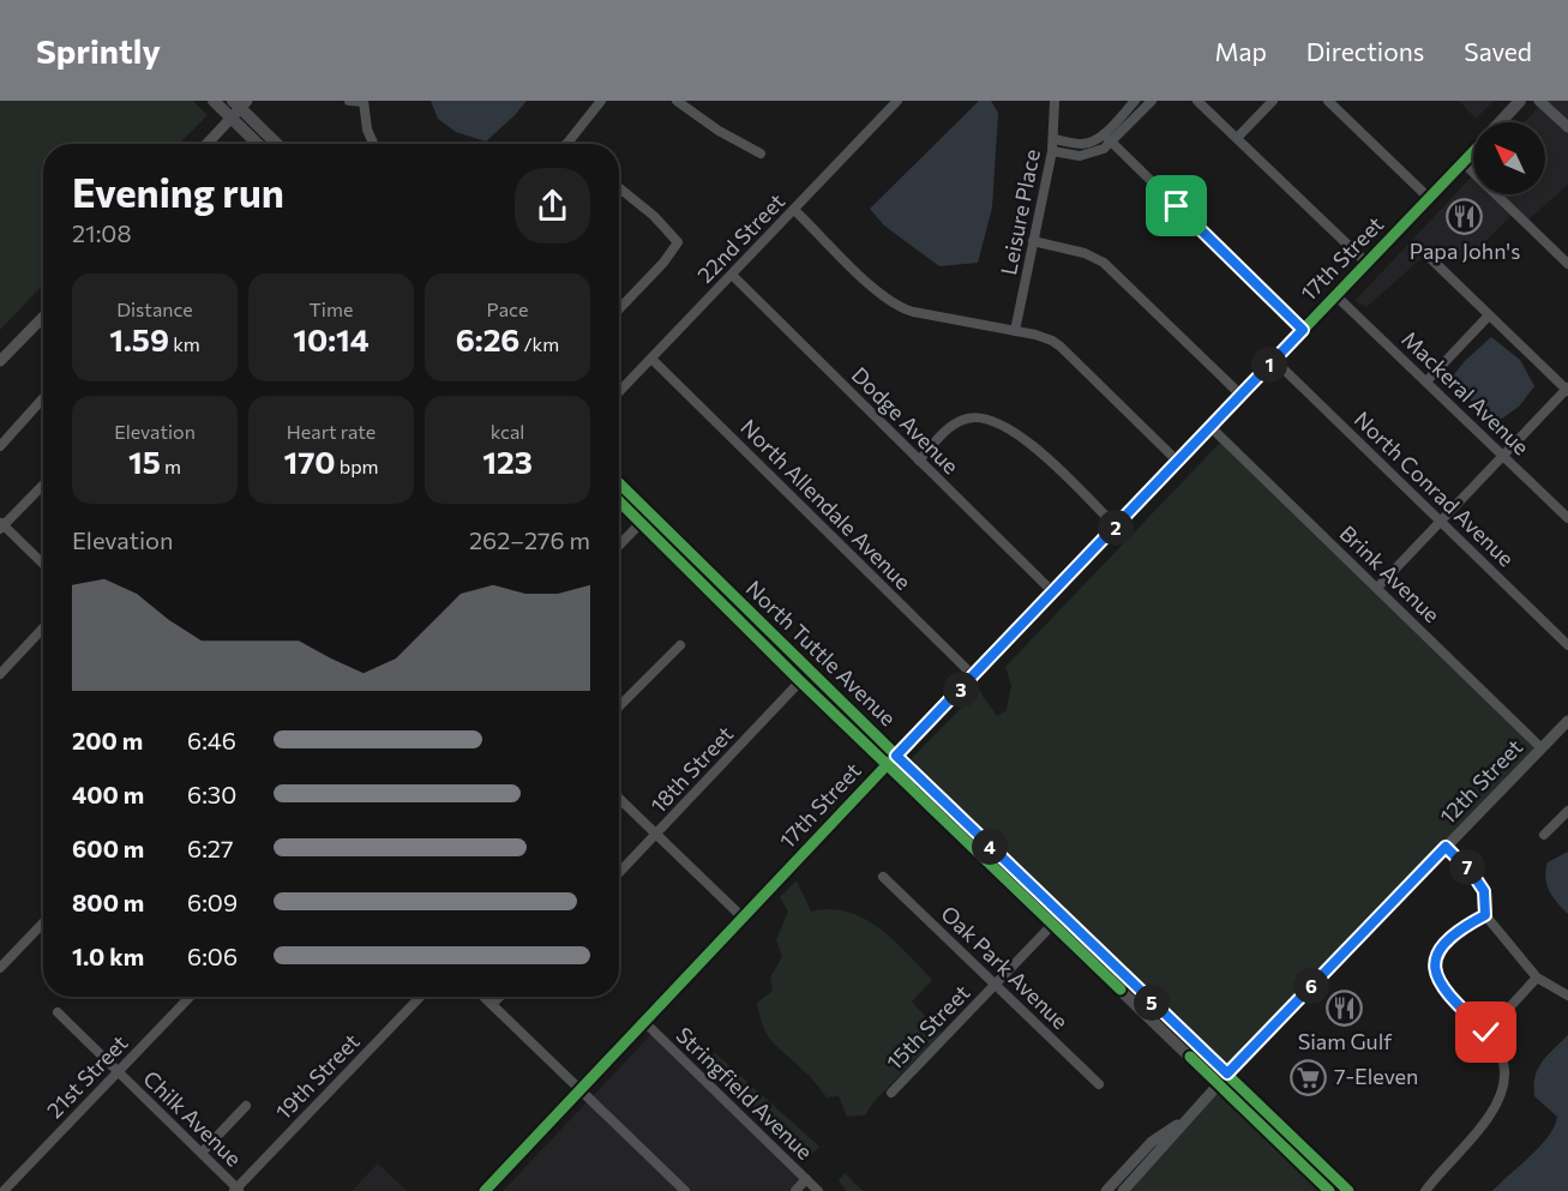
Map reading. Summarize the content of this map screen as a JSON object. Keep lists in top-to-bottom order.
{
  "streets": {
    "main road": ["17th Street", "North Tuttle Avenue"],
    "street": [
      "Leisure Place",
      "22nd Street",
      "Mackeral Avenue",
      "Dodge Avenue",
      "North Conrad Avenue",
      "North Allendale Avenue",
      "Brink Avenue",
      "18th Street",
      "12th Street",
      "Oak Park Avenue",
      "15th Street",
      "21st Street",
      "19th Street",
      "Stringfield Avenue",
      "Chilk Avenue"
    ]
  },
  "crossings": [
    ["22nd Street", "Dodge Avenue"],
    ["22nd Street", "North Allendale Avenue"],
    ["17th Street", "Mackeral Avenue"],
    ["17th Street", "Dodge Avenue"],
    ["17th Street", "North Conrad Avenue"],
    ["17th Street", "North Allendale Avenue"],
    ["17th Street", "Brink Avenue"],
    ["17th Street", "North Tuttle Avenue"],
    ["17th Street", "Stringfield Avenue"],
    ["Brink Avenue", "12th Street"],
    ["North Tuttle Avenue", "18th Street"],
    ["North Tuttle Avenue", "12th Street"],
    ["North Tuttle Avenue", "15th Street"],
    ["Oak Park Avenue", "15th Street"],
    ["21st Street", "Chilk Avenue"],
    ["19th Street", "Chilk Avenue"]
  ],
  "places": {
    "restaurant": ["Papa John's", "Siam Gulf"],
    "supermarket": ["7-Eleven"]
  },
  "north": "top left",
  "page": {
    "header": "Sprintly",
    "nav": ["Map", "Directions", "Saved"],
    "heading": ["Evening run", "21:08"],
    "stats": [
      ["Distance", "1.59 km"],
      ["Time", "10:14"],
      ["Pace", "6:26 /km"],
      ["Elevation", "15 m"],
      ["Heart rate", "170 bpm"],
      ["kcal", "123"]
    ],
    "pins": [
      "1",
      "2",
      "3",
      "4",
      "7",
      "6",
      "5"
    ],
    "chart": ["Elevation", "262–276 m"],
    "list": [
      {
        "name": "200 m",
        "note": "6:46"
      },
      {
        "name": "400 m",
        "note": "6:30"
      },
      {
        "name": "600 m",
        "note": "6:27"
      },
      {
        "name": "800 m",
        "note": "6:09"
      },
      {
        "name": "1.0 km",
        "note": "6:06"
      }
    ]
  }
}
